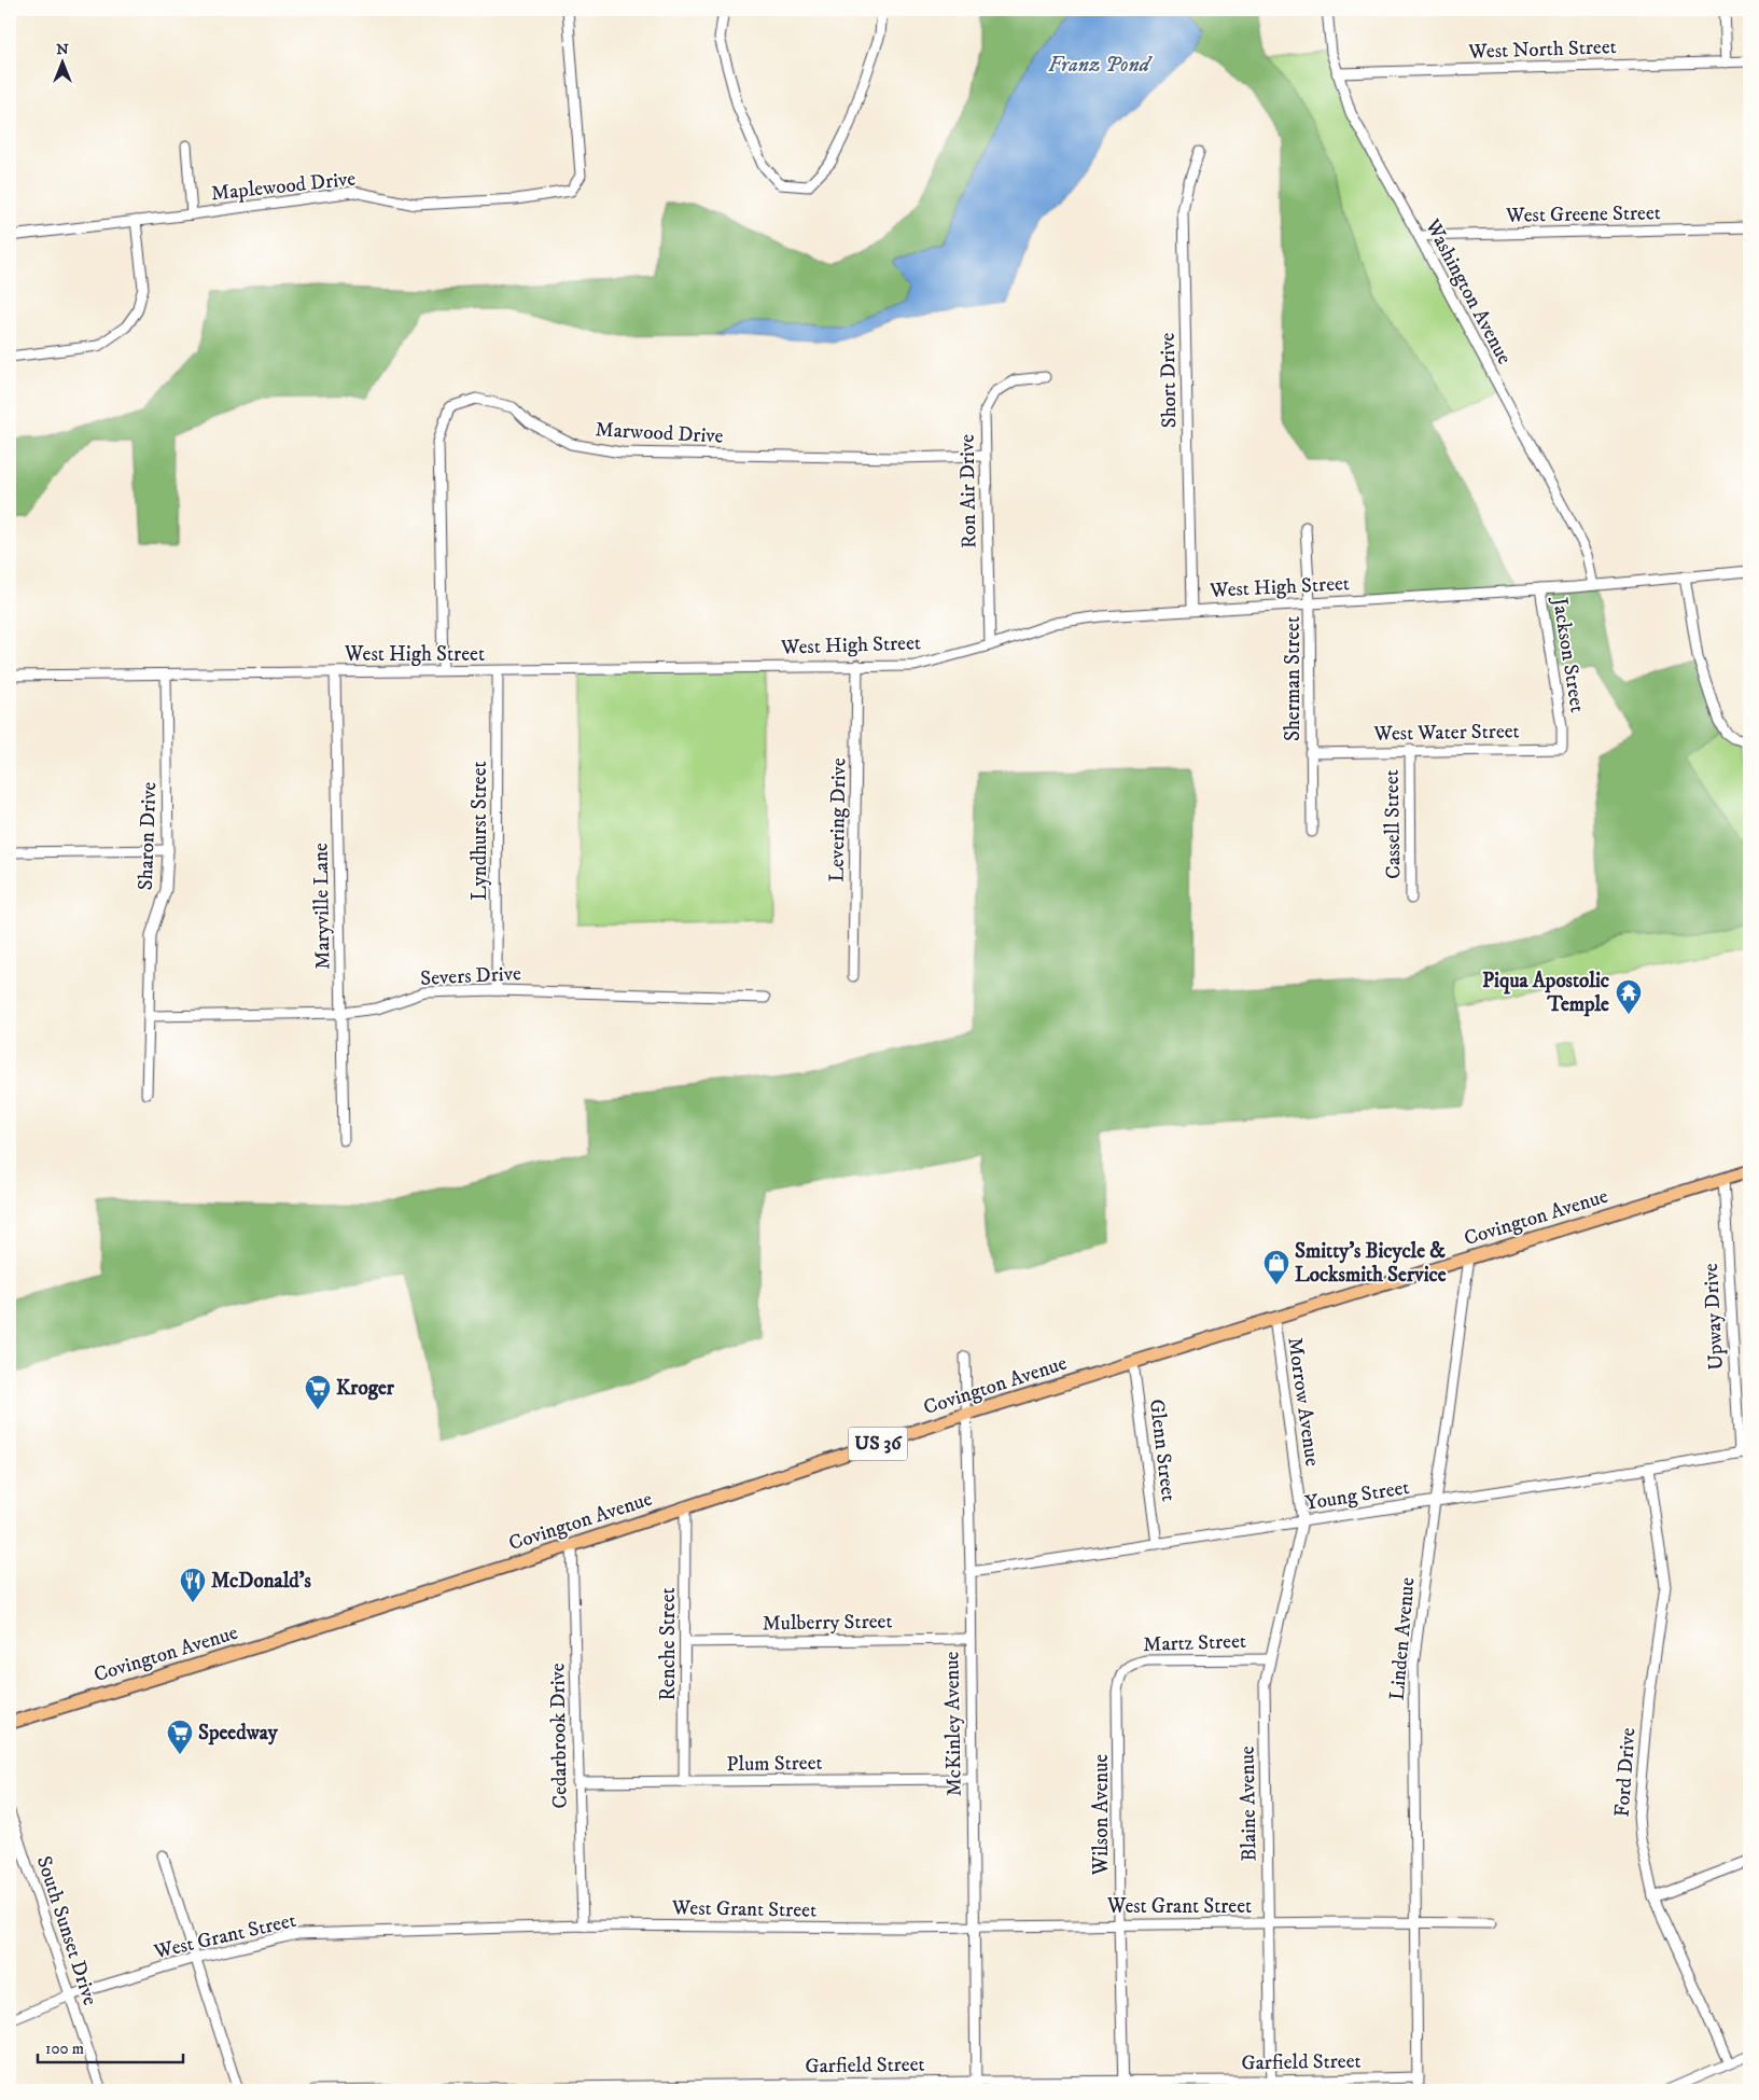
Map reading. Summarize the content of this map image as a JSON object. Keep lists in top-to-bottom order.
{
  "streets": {
    "main road": ["Covington Avenue", "US 36"],
    "street": [
      "West North Street",
      "Maplewood Drive",
      "West Greene Street",
      "Washington Avenue",
      "Short Drive",
      "Marwood Drive",
      "Ron Air Drive",
      "West High Street",
      "Jackson Street",
      "Sherman Street",
      "West Water Street",
      "Levering Drive",
      "Cassell Street",
      "Lyndhurst Street",
      "Sharon Drive",
      "Maryville Lane",
      "Severs Drive",
      "Upway Drive",
      "Morrow Avenue",
      "Glenn Street",
      "Young Street",
      "Mulberry Street",
      "Linden Avenue",
      "Martz Street",
      "Renche Street",
      "McKinley Avenue",
      "Cedarbrook Drive",
      "Plum Street",
      "Ford Drive",
      "Blaine Avenue",
      "Wilson Avenue",
      "West Grant Street",
      "South Sunset Drive",
      "Garfield Street"
    ]
  },
  "crossings": [
    ["West North Street", "Washington Avenue"],
    ["West Greene Street", "Washington Avenue"],
    ["Washington Avenue", "West High Street"],
    ["Short Drive", "West High Street"],
    ["Marwood Drive", "Ron Air Drive"],
    ["Marwood Drive", "West High Street"],
    ["Ron Air Drive", "West High Street"],
    ["West High Street", "Jackson Street"],
    ["West High Street", "Sherman Street"],
    ["West High Street", "Levering Drive"],
    ["West High Street", "Lyndhurst Street"],
    ["West High Street", "Sharon Drive"],
    ["West High Street", "Maryville Lane"],
    ["Jackson Street", "West Water Street"],
    ["Sherman Street", "West Water Street"],
    ["West Water Street", "Cassell Street"],
    ["Lyndhurst Street", "Severs Drive"],
    ["Sharon Drive", "Severs Drive"],
    ["Maryville Lane", "Severs Drive"],
    ["Covington Avenue", "Upway Drive"],
    ["Covington Avenue", "Morrow Avenue"],
    ["Covington Avenue", "Glenn Street"],
    ["Covington Avenue", "Linden Avenue"],
    ["Covington Avenue", "Renche Street"],
    ["Covington Avenue", "McKinley Avenue"],
    ["Covington Avenue", "Cedarbrook Drive"],
    ["Upway Drive", "Young Street"],
    ["Morrow Avenue", "Young Street"],
    ["Morrow Avenue", "Blaine Avenue"],
    ["Glenn Street", "Young Street"],
    ["Young Street", "Linden Avenue"],
    ["Young Street", "McKinley Avenue"],
    ["Young Street", "Ford Drive"],
    ["Young Street", "Blaine Avenue"],
    ["Mulberry Street", "Renche Street"],
    ["Mulberry Street", "McKinley Avenue"],
    ["Linden Avenue", "West Grant Street"],
    ["Linden Avenue", "Garfield Street"],
    ["Martz Street", "Blaine Avenue"],
    ["Martz Street", "Wilson Avenue"],
    ["Renche Street", "Plum Street"],
    ["McKinley Avenue", "Plum Street"],
    ["McKinley Avenue", "West Grant Street"],
    ["McKinley Avenue", "Garfield Street"],
    ["Cedarbrook Drive", "Plum Street"],
    ["Cedarbrook Drive", "West Grant Street"],
    ["Blaine Avenue", "West Grant Street"],
    ["Blaine Avenue", "Garfield Street"],
    ["Wilson Avenue", "West Grant Street"],
    ["Wilson Avenue", "Garfield Street"],
    ["West Grant Street", "South Sunset Drive"]
  ],
  "water": ["Franz Pond"],
  "places": {
    "temple": ["Piqua Apostolic Temple"],
    "shop": ["Smitty's Bicycle & Locksmith Service"],
    "supermarket": ["Kroger", "Speedway"],
    "restaurant": ["McDonald's"]
  },
  "scale_bar": "100 m",
  "north": "top"
}
